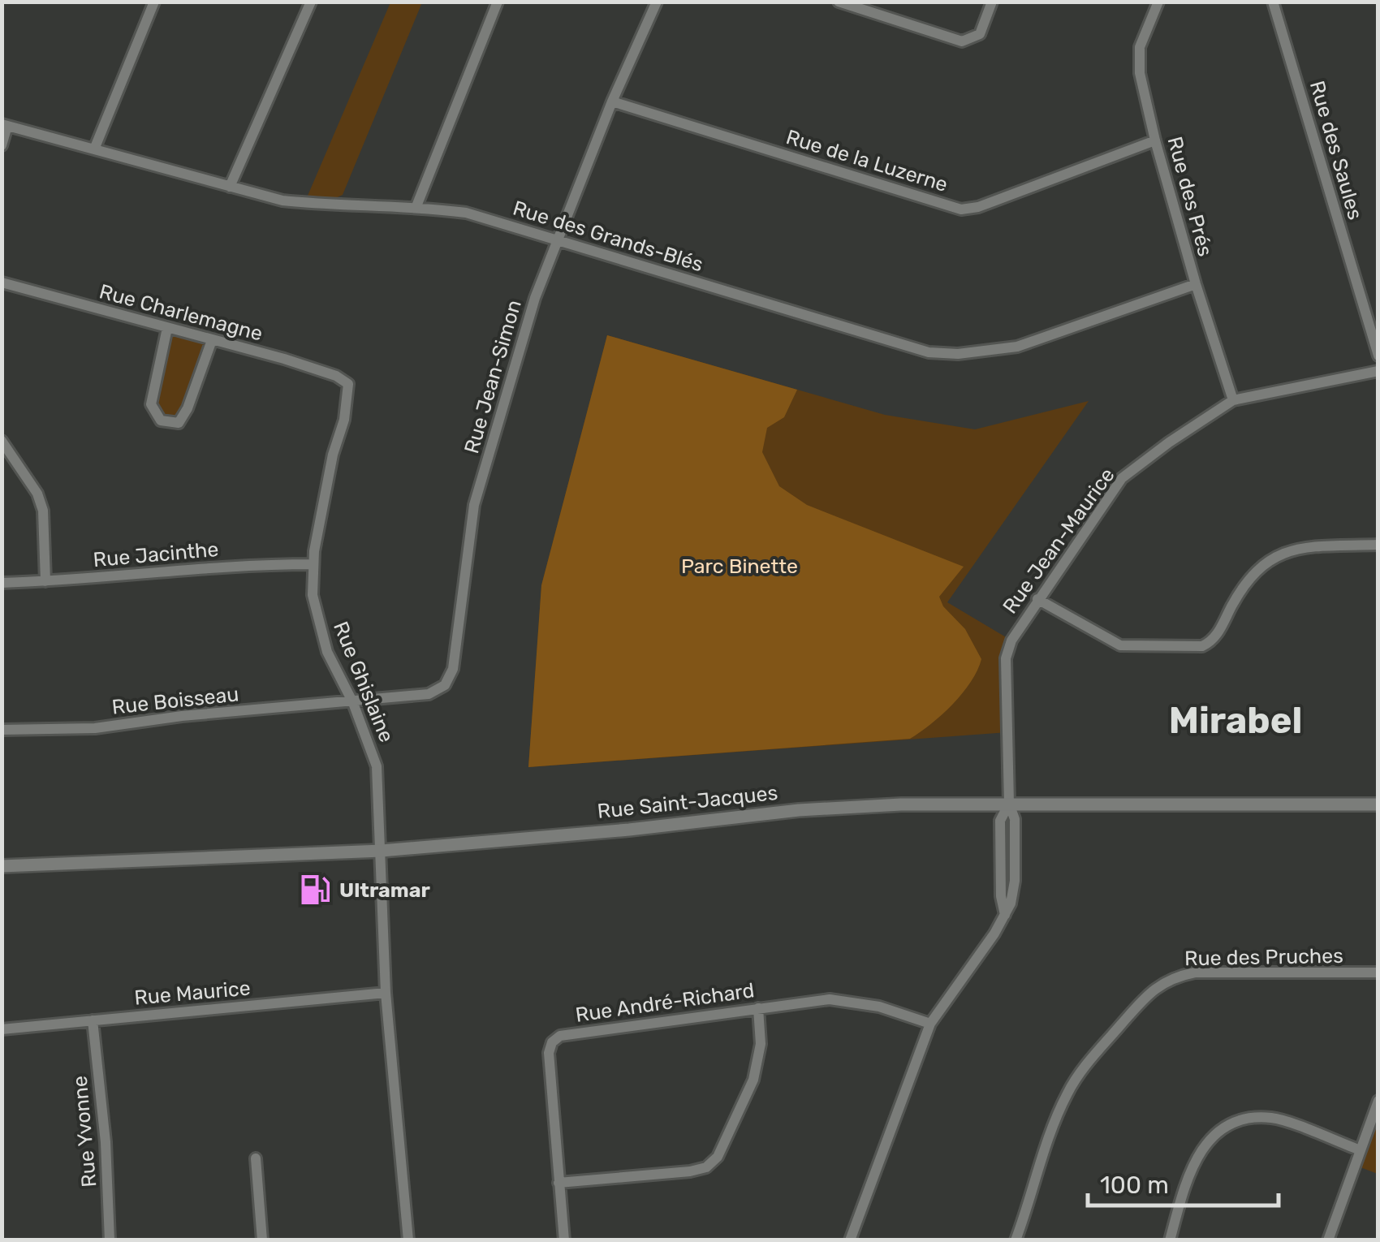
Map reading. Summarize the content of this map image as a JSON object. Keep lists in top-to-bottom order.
{
  "streets": {
    "street": [
      "Rue des Saules",
      "Rue de la Luzerne",
      "Rue des Prés",
      "Rue des Grands-Blés",
      "Rue Charlemagne",
      "Rue Jean-Simon",
      "Rue Jean-Maurice",
      "Rue Jacinthe",
      "Rue Ghislaine",
      "Rue Boisseau",
      "Rue Saint-Jacques",
      "Rue des Pruches",
      "Rue Maurice",
      "Rue André-Richard",
      "Rue Yvonne"
    ]
  },
  "crossings": [
    ["Rue de la Luzerne", "Rue des Prés"],
    ["Rue de la Luzerne", "Rue Jean-Simon"],
    ["Rue des Prés", "Rue des Grands-Blés"],
    ["Rue des Prés", "Rue Jean-Maurice"],
    ["Rue des Grands-Blés", "Rue Jean-Simon"],
    ["Rue Charlemagne", "Rue Ghislaine"],
    ["Rue Jean-Simon", "Rue Ghislaine"],
    ["Rue Jean-Simon", "Rue Boisseau"],
    ["Rue Jean-Maurice", "Rue Saint-Jacques"],
    ["Rue Jean-Maurice", "Rue André-Richard"],
    ["Rue Jacinthe", "Rue Ghislaine"],
    ["Rue Ghislaine", "Rue Boisseau"],
    ["Rue Ghislaine", "Rue Saint-Jacques"],
    ["Rue Ghislaine", "Rue Maurice"],
    ["Rue Maurice", "Rue Yvonne"]
  ],
  "districts": ["Mirabel"],
  "parks": ["Parc Binette"],
  "places": {
    "fuel station": ["Ultramar"]
  },
  "scale_bar": "100 m"
}
